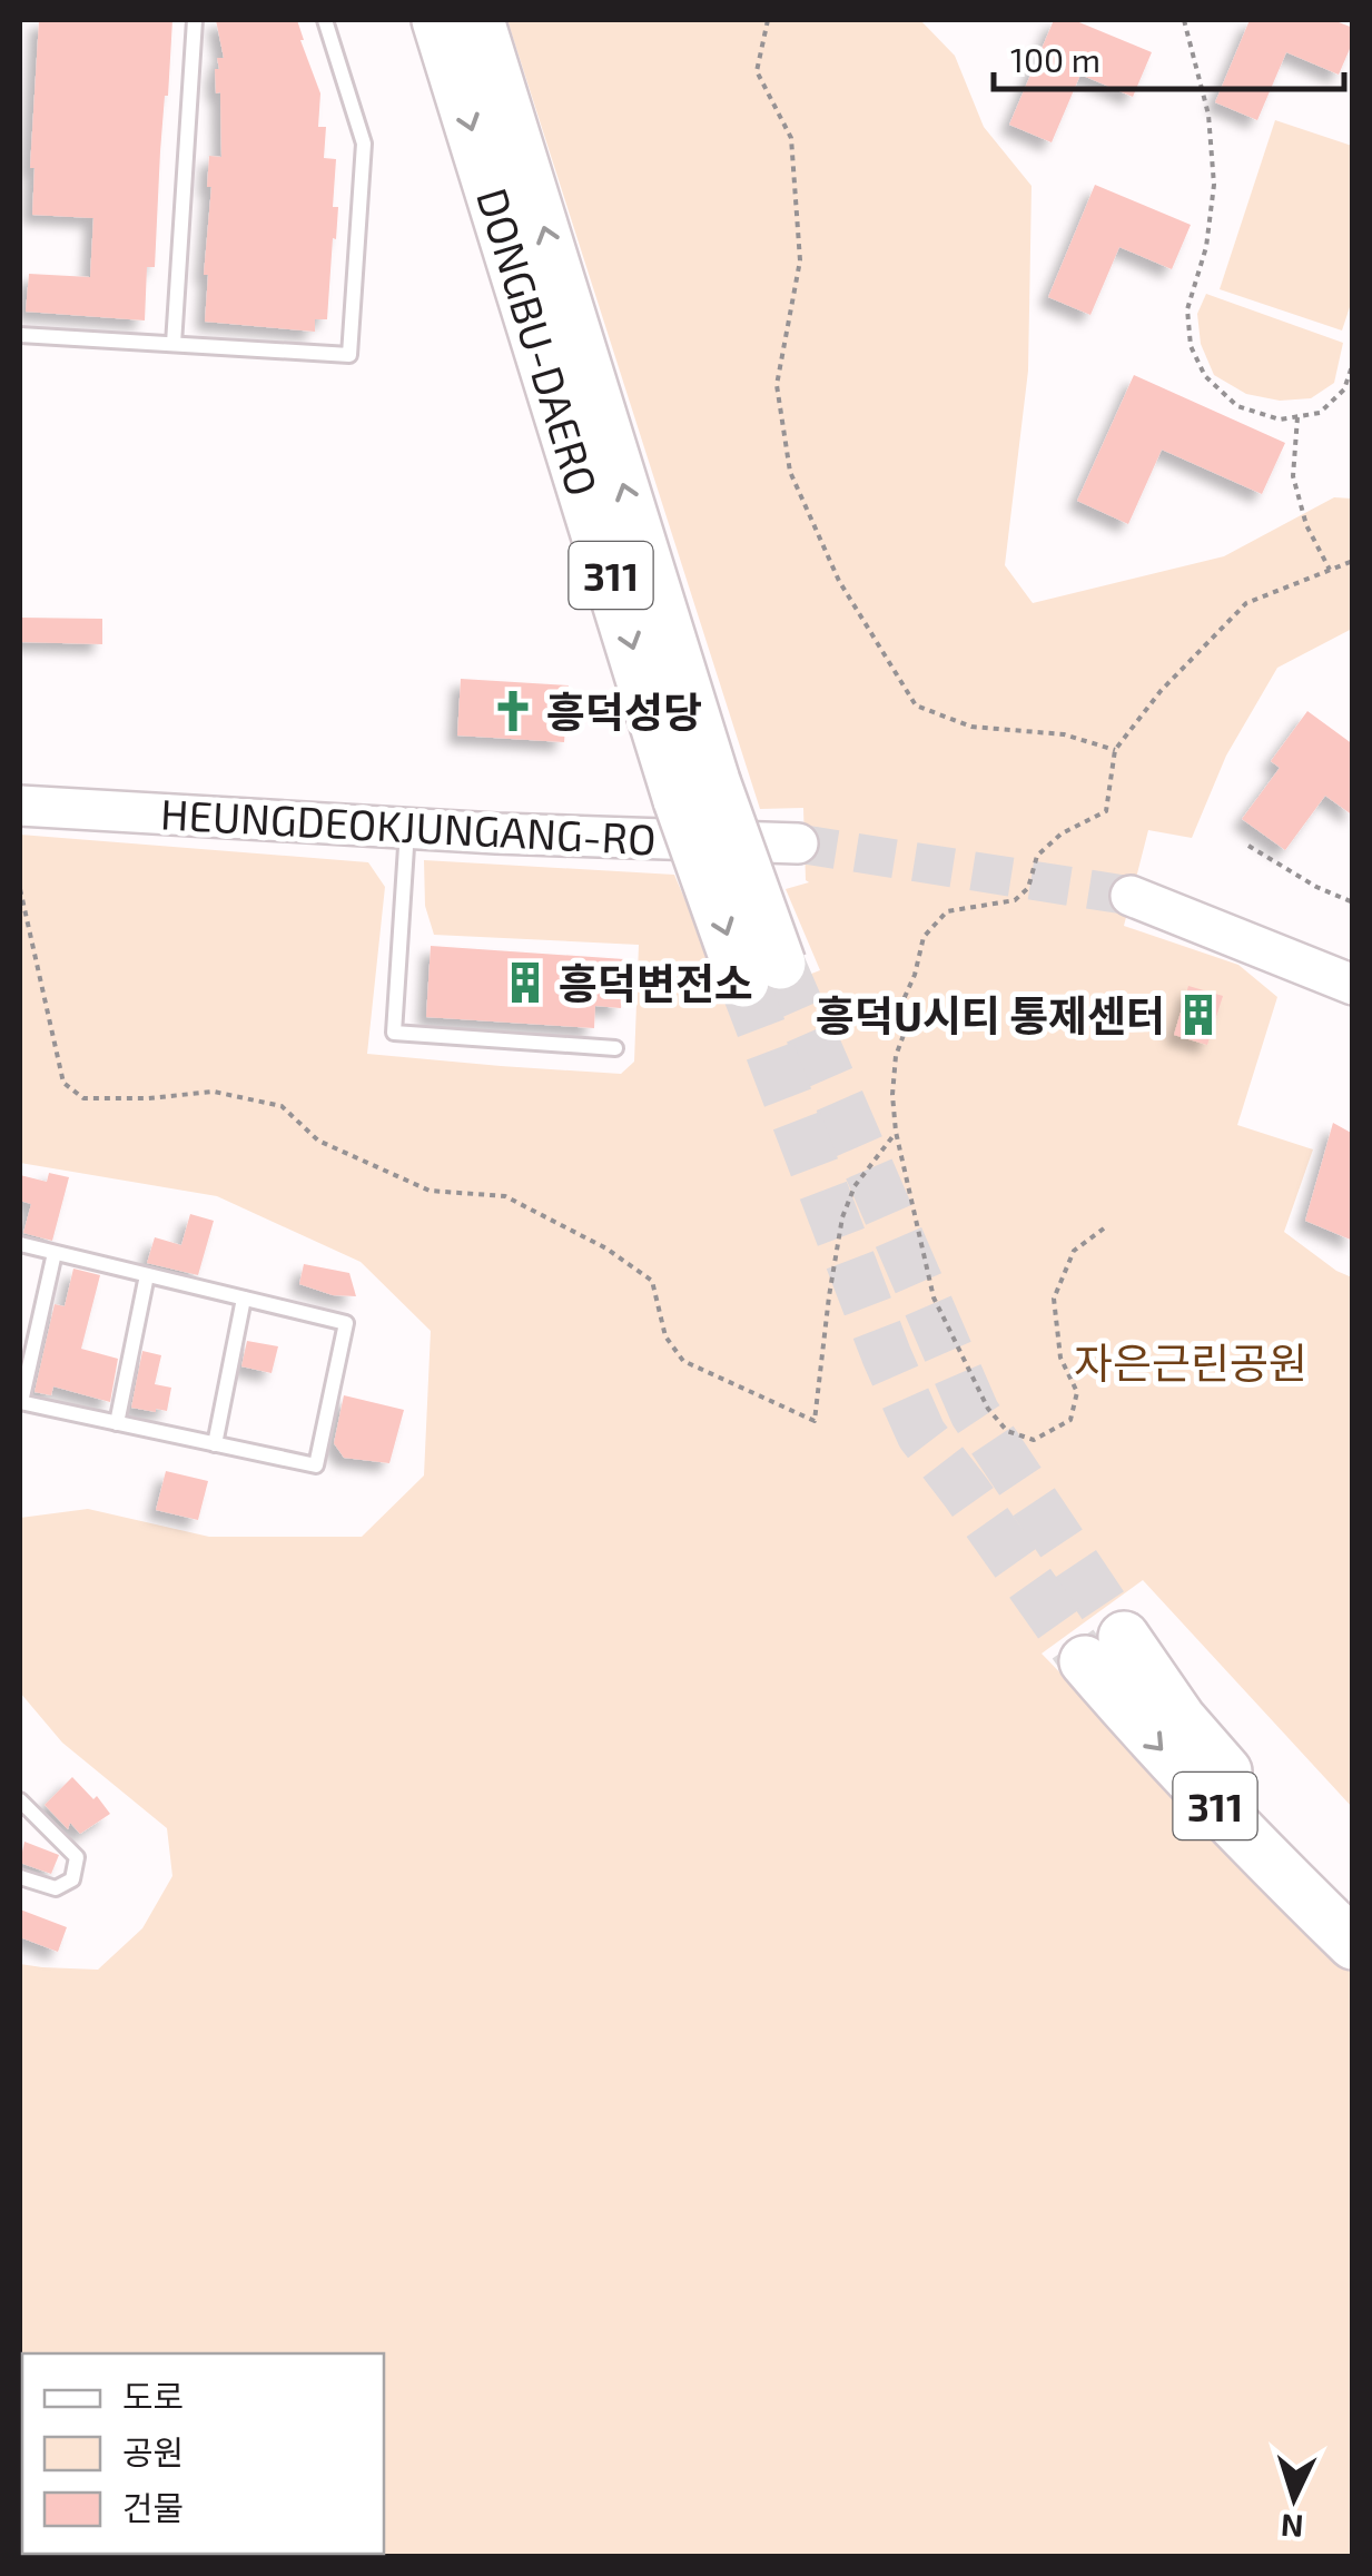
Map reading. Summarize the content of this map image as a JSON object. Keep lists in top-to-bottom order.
{
  "streets": {
    "highway": ["DONGBU-DAERO", "311"],
    "street": ["HEUNGDEOKJUNGANG-RO"]
  },
  "parks": ["자은근린공원"],
  "places": {
    "church": ["흥덕성당"],
    "building": ["흥덕변전소", "흥덕U시티 통제센터"]
  },
  "legend": ["도로", "공원", "건물"],
  "scale_bar": "100 m",
  "north": "bottom"
}
